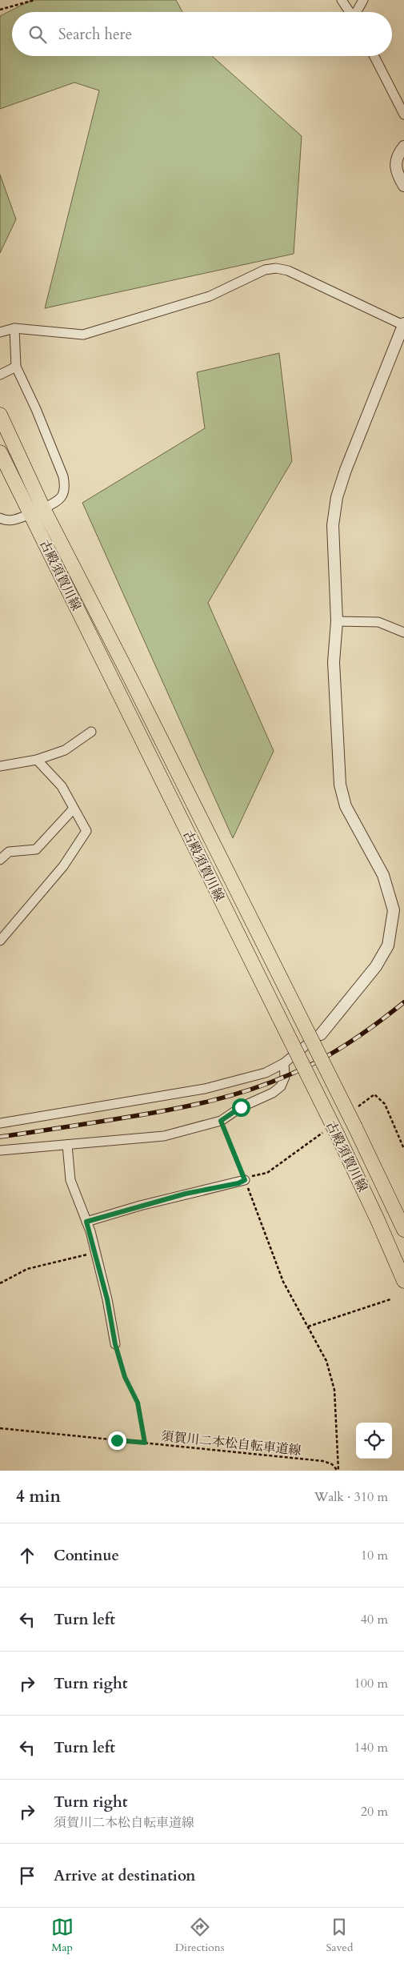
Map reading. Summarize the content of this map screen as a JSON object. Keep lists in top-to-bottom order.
{
  "streets": {
    "main road": ["古殿須賀川線"],
    "path": ["須賀川二本松自転車道線"]
  },
  "page": {
    "search": "Search here",
    "heading": ["4 min", "Walk · 310 m"],
    "list": [
      ["Continue", "10 m"],
      ["Turn left", "40 m"],
      ["Turn right", "100 m"],
      ["Turn left", "140 m"],
      ["Turn right", "須賀川二本松自転車道線", "20 m"],
      "Arrive at destination"
    ],
    "nav": ["Map", "Directions", "Saved"]
  }
}
